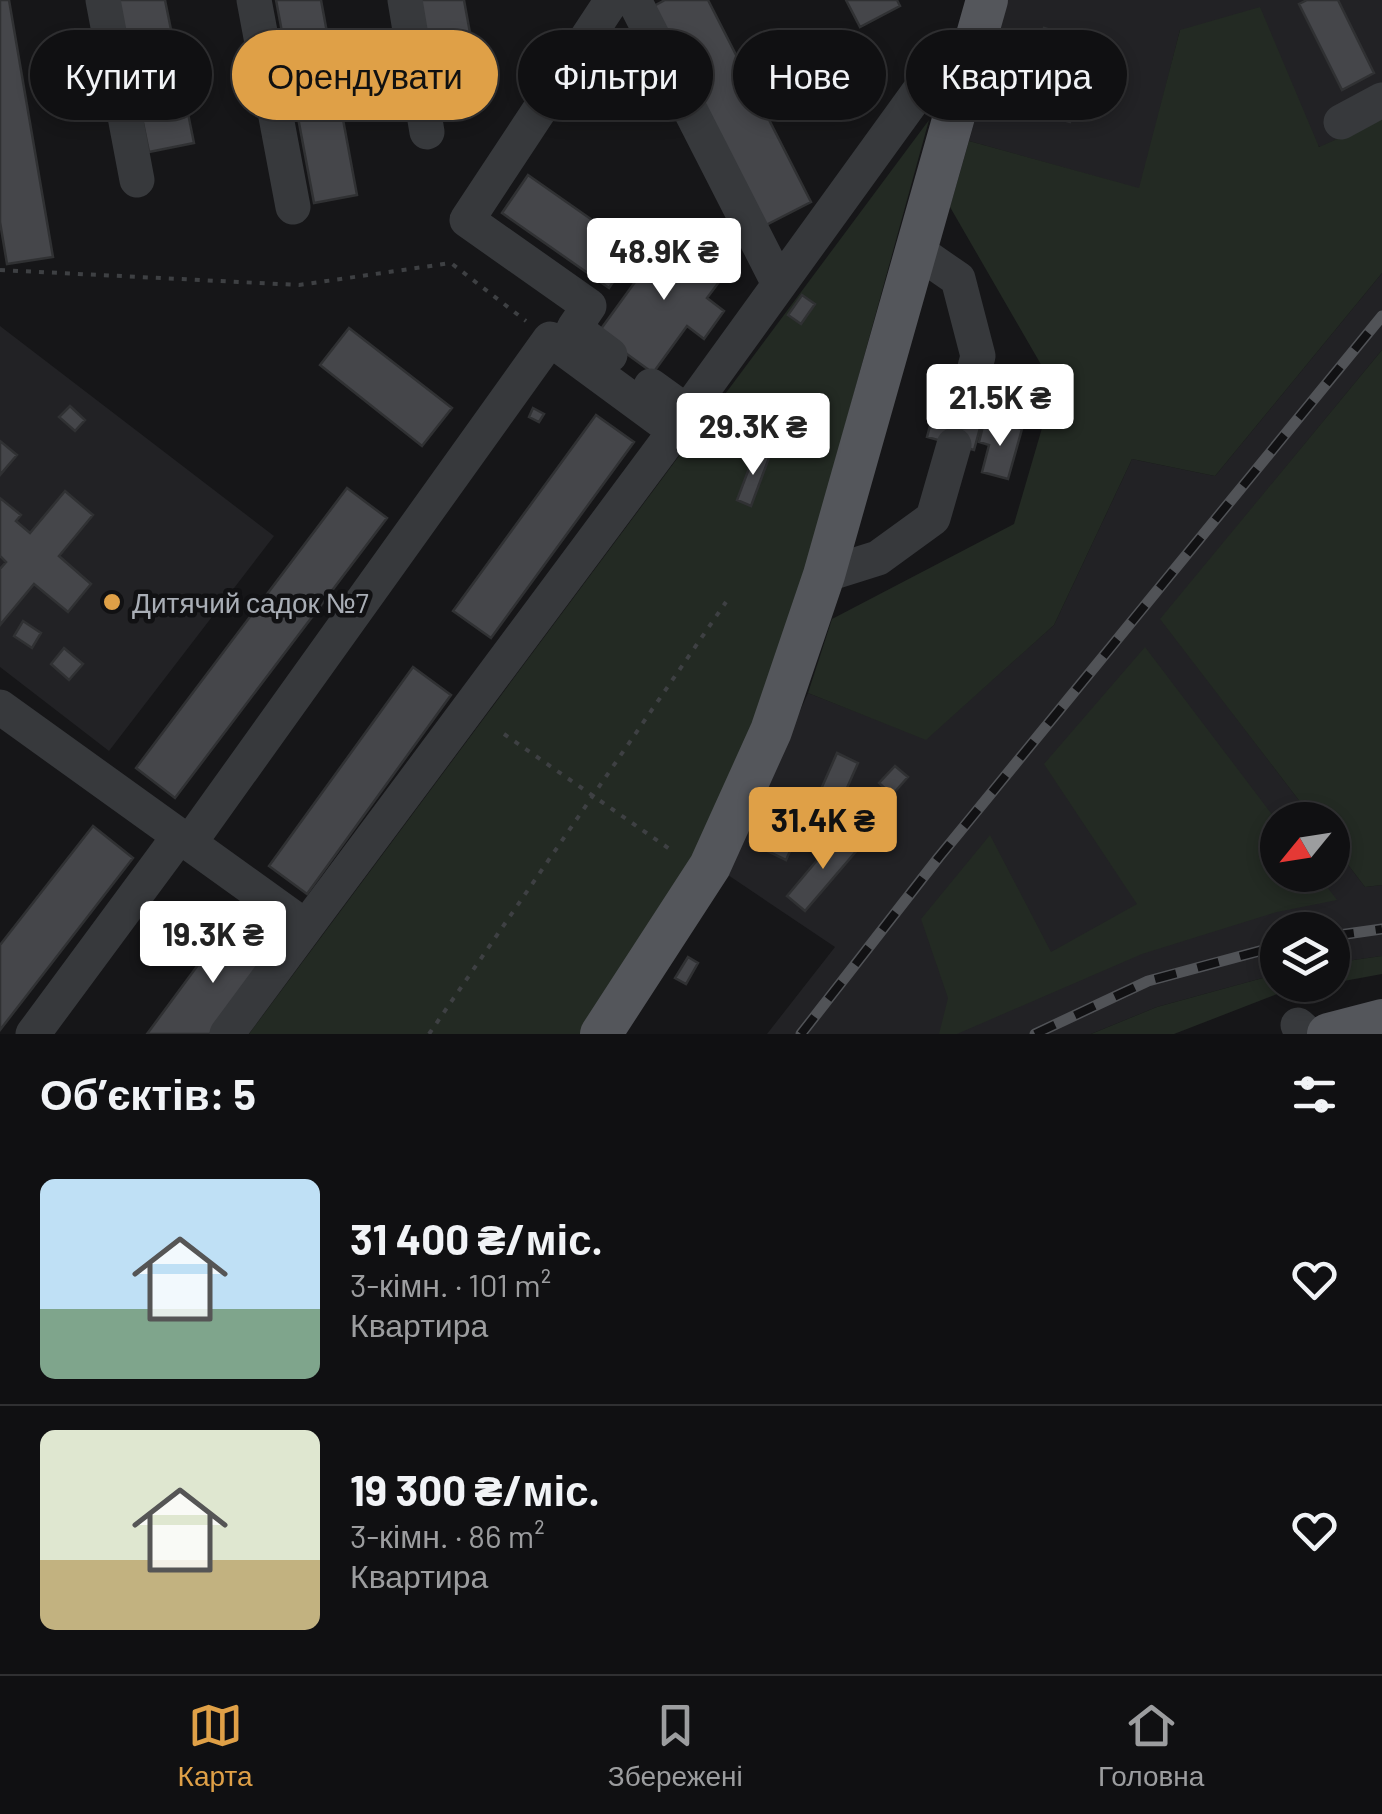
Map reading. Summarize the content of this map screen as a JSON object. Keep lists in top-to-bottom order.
{
  "places": ["Дитячий садок №7"],
  "north": "bottom left",
  "page": {
    "chip": [
      "Купити",
      "Орендувати",
      "Фільтри",
      "Нове",
      "Квартира"
    ],
    "price": [
      "48.9K ₴",
      "21.5K ₴",
      "29.3K ₴",
      "31.4K ₴",
      "19.3K ₴"
    ],
    "heading": "Об’єктів: 5",
    "list": [
      {
        "name": "31 400 ₴/міс.",
        "note": "3-кімн. · 101 m² · Квартира"
      },
      {
        "name": "19 300 ₴/міс.",
        "note": "3-кімн. · 86 m² · Квартира"
      }
    ],
    "tabs": ["Карта", "Збережені", "Головна"]
  }
}
